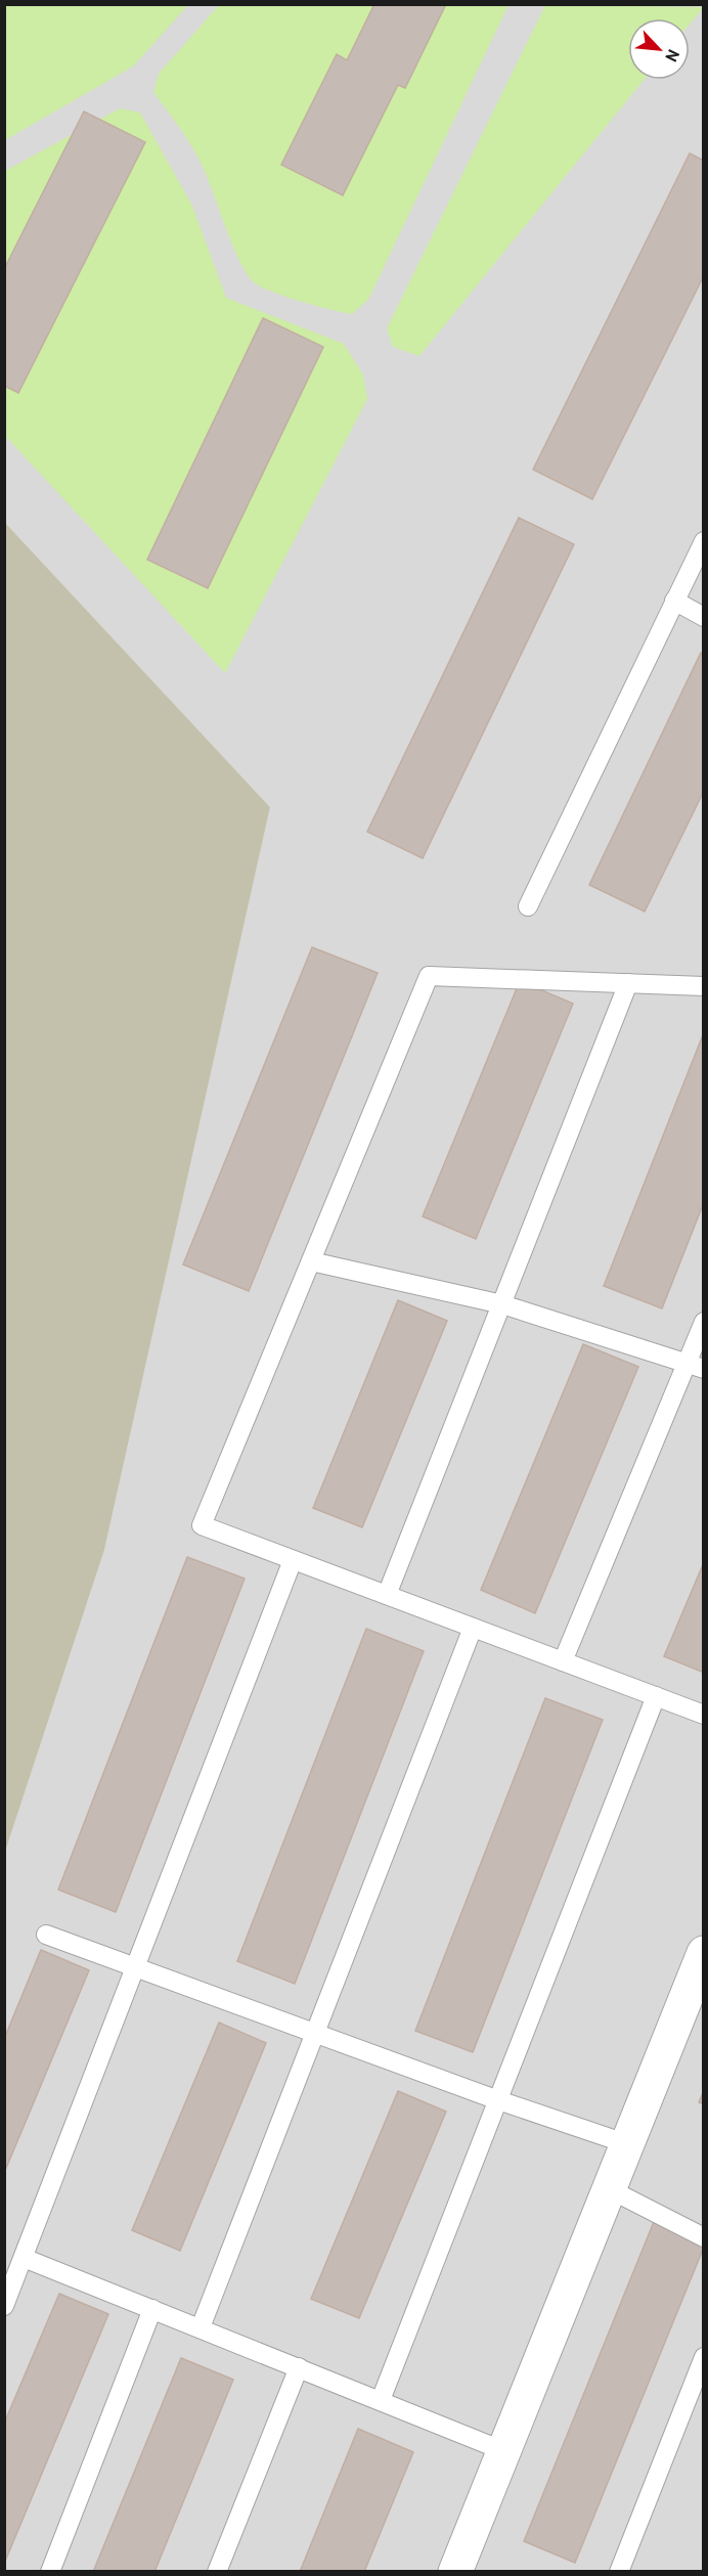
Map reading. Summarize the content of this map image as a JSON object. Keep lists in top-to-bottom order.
{
  "north": "bottom right"
}
